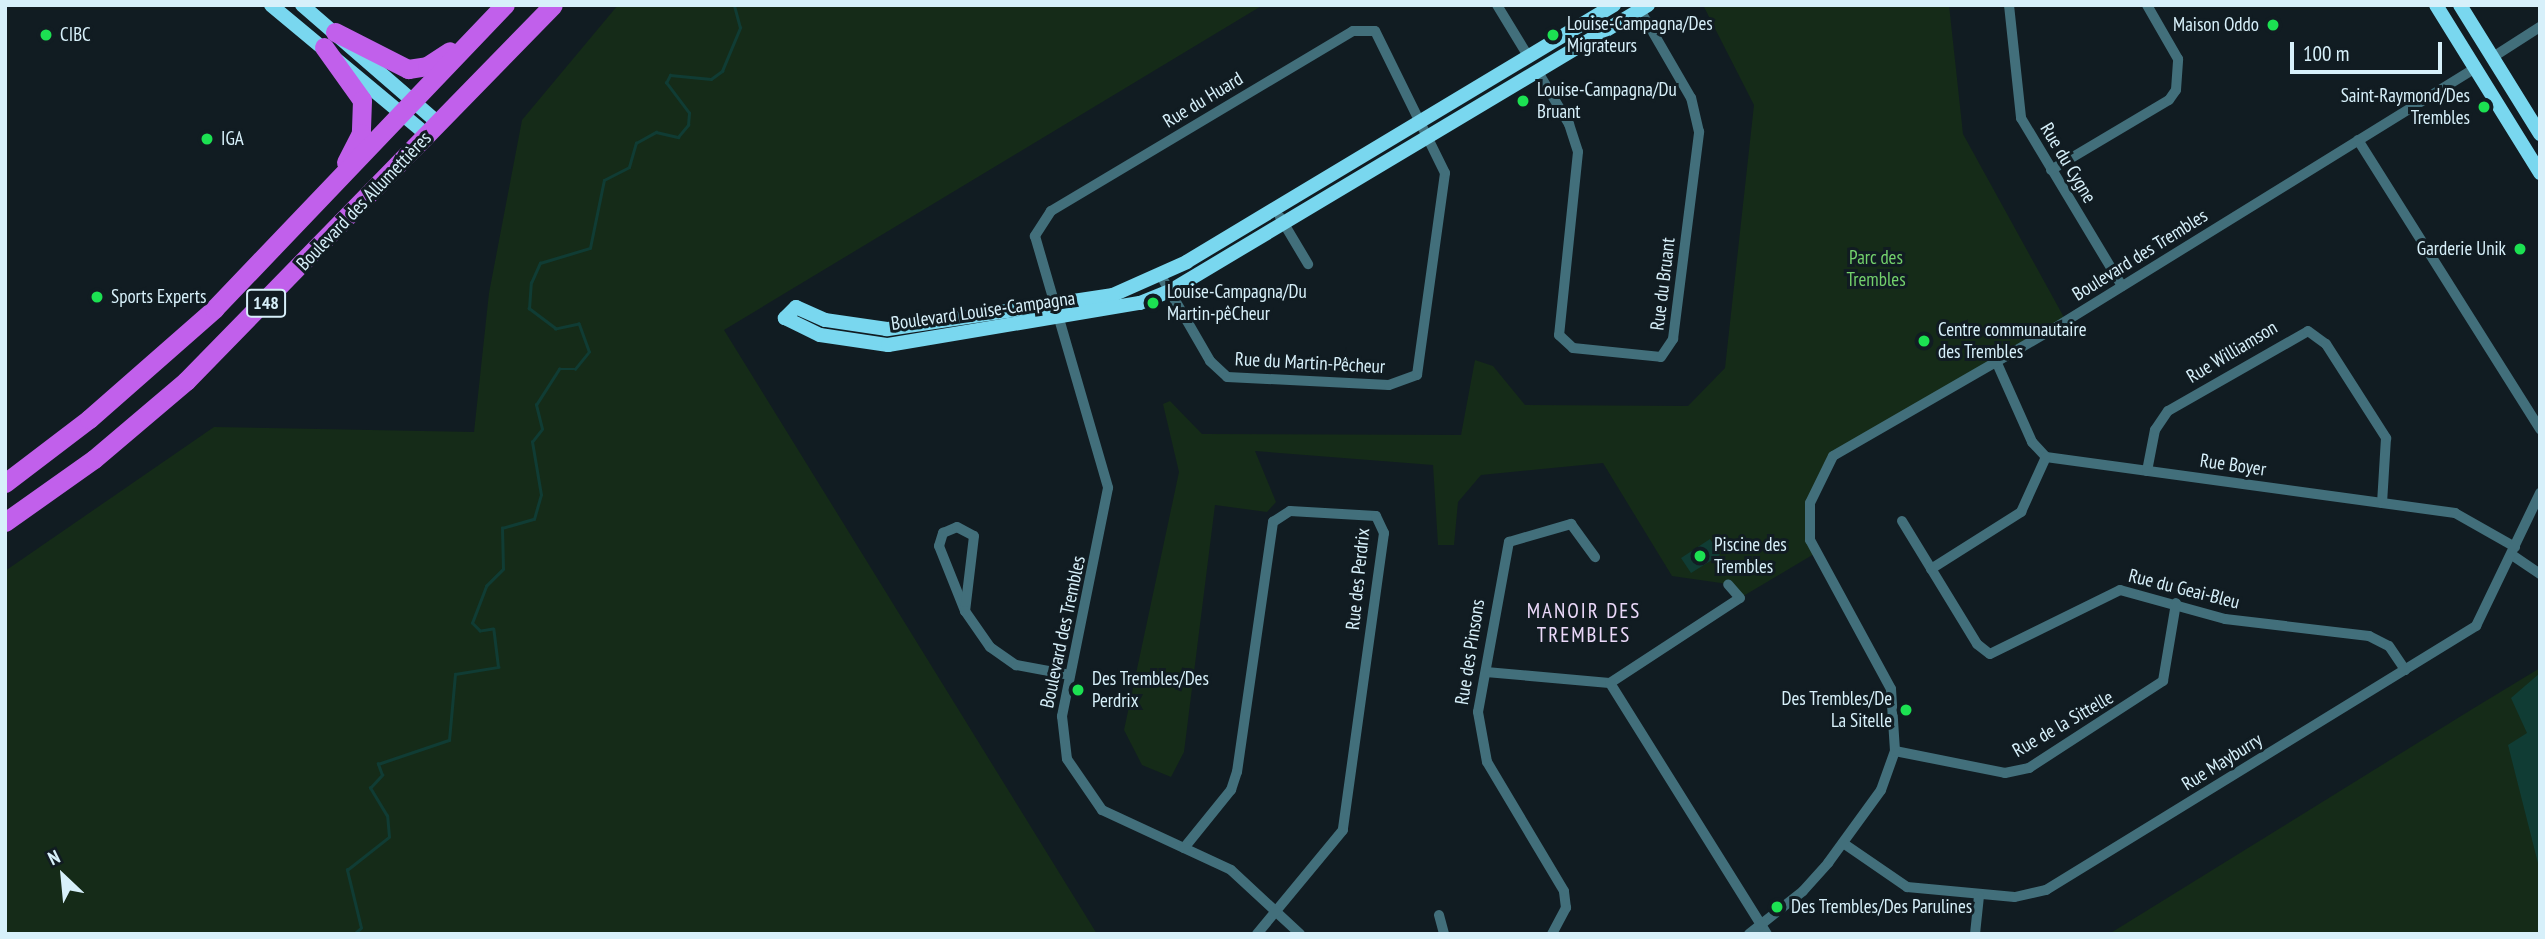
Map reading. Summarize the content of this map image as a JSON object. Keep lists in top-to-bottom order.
{
  "streets": {
    "highway": ["Boulevard des Allumettières", "148"],
    "street": [
      "Rue du Huard",
      "Rue du Cygne",
      "Boulevard des Trembles",
      "Rue du Bruant",
      "Boulevard Louise-Campagna",
      "Rue Williamson",
      "Rue du Martin-Pêcheur",
      "Rue Boyer",
      "Rue des Perdrix",
      "Rue du Geai-Bleu",
      "Rue des Pinsons",
      "Rue de la Sittelle",
      "Rue Mayburry"
    ]
  },
  "crossings": [
    ["Rue du Huard", "Boulevard des Trembles"],
    ["Rue du Huard", "Boulevard Louise-Campagna"],
    ["Rue du Huard", "Rue du Martin-Pêcheur"],
    ["Rue du Cygne", "Boulevard des Trembles"],
    ["Boulevard des Trembles", "Boulevard Louise-Campagna"],
    ["Boulevard des Trembles", "Rue des Perdrix"],
    ["Boulevard des Trembles", "Rue de la Sittelle"],
    ["Boulevard des Trembles", "Rue Mayburry"],
    ["Rue du Bruant", "Boulevard Louise-Campagna"],
    ["Boulevard Louise-Campagna", "Rue du Martin-Pêcheur"],
    ["Rue Williamson", "Rue Boyer"],
    ["Rue Boyer", "Rue Mayburry"],
    ["Rue du Geai-Bleu", "Rue de la Sittelle"],
    ["Rue du Geai-Bleu", "Rue Mayburry"]
  ],
  "districts": ["MANOIR DES TREMBLES"],
  "parks": ["Parc des Trembles"],
  "places": [
    "Maison Oddo",
    "CIBC",
    "Louise-Campagna/Des Migrateurs",
    "Louise-Campagna/Du Bruant",
    "Saint-Raymond/Des Trembles",
    "IGA",
    "Garderie Unik",
    "Sports Experts",
    "Louise-Campagna/Du Martin-pêCheur",
    "Centre communautaire des Trembles",
    "Piscine des Trembles",
    "Des Trembles/Des Perdrix",
    "Des Trembles/De La Sitelle",
    "Des Trembles/Des Parulines"
  ],
  "scale_bar": "100 m",
  "north": "top left"
}
